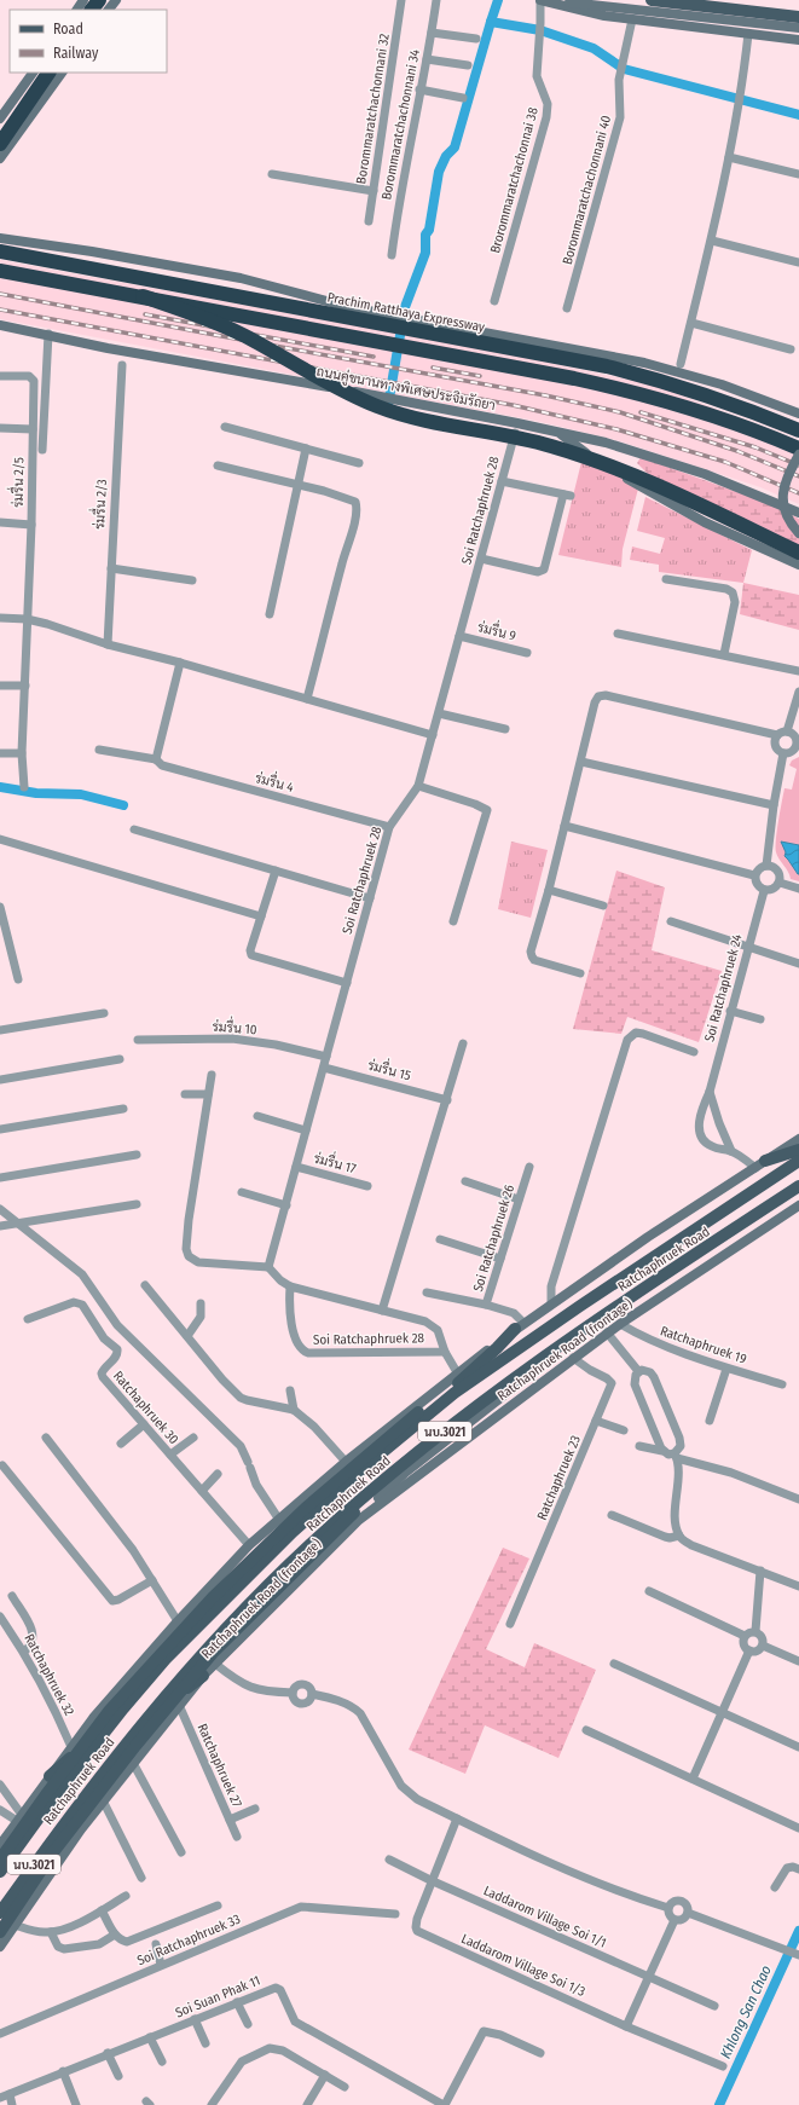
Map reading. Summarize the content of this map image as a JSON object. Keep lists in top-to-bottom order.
{
  "streets": {
    "highway": ["Prachim Ratthaya Expressway"],
    "main road": [
      "ถนนคู่ขนานทางพิเศษประจิมรัถยา",
      "Ratchaphruek Road",
      "Ratchaphruek Road (frontage)",
      "นบ.3021"
    ],
    "street": [
      "Borommaratchachonnani 32",
      "Borommaratchachonnani 34",
      "Brorommaratchachonnai 38",
      "Borommaratchachonnani 40",
      "ร่มรื่น 2/5",
      "ร่มรื่น 2/3",
      "Soi Ratchaphruek 28",
      "ร่มรื่น 9",
      "ร่มรื่น 4",
      "Soi Ratchaphruek 24",
      "ร่มรื่น 10",
      "ร่มรื่น 15",
      "ร่มรื่น 17",
      "Soi Ratchaphruek 26",
      "Ratchaphruek 19",
      "Ratchaphruek 30",
      "Ratchaphruek 23",
      "Ratchaphruek 32",
      "Ratchaphruek 27",
      "Laddarom Village Soi 1/1",
      "Soi Ratchaphruek 33",
      "Laddarom Village Soi 1/3",
      "Soi Suan Phak 11"
    ]
  },
  "crossings": [
    ["ถนนคู่ขนานทางพิเศษประจิมรัถยา", "Soi Ratchaphruek 28"],
    ["Soi Ratchaphruek 28", "ร่มรื่น 9"],
    ["Soi Ratchaphruek 28", "ร่มรื่น 4"],
    ["Soi Ratchaphruek 28", "ร่มรื่น 10"],
    ["Soi Ratchaphruek 28", "ร่มรื่น 15"],
    ["Soi Ratchaphruek 28", "ร่มรื่น 17"],
    ["Soi Ratchaphruek 28", "นบ.3021"],
    ["Ratchaphruek 19", "Ratchaphruek Road (frontage)"],
    ["Ratchaphruek Road (frontage)", "Ratchaphruek 23"],
    ["Ratchaphruek Road (frontage)", "Ratchaphruek 27"],
    ["Ratchaphruek 30", "นบ.3021"],
    ["นบ.3021", "Ratchaphruek 32"],
    ["Laddarom Village Soi 1/1", "Laddarom Village Soi 1/3"]
  ],
  "water": ["Khlong San Chao"],
  "legend": ["Road", "Railway"]
}
